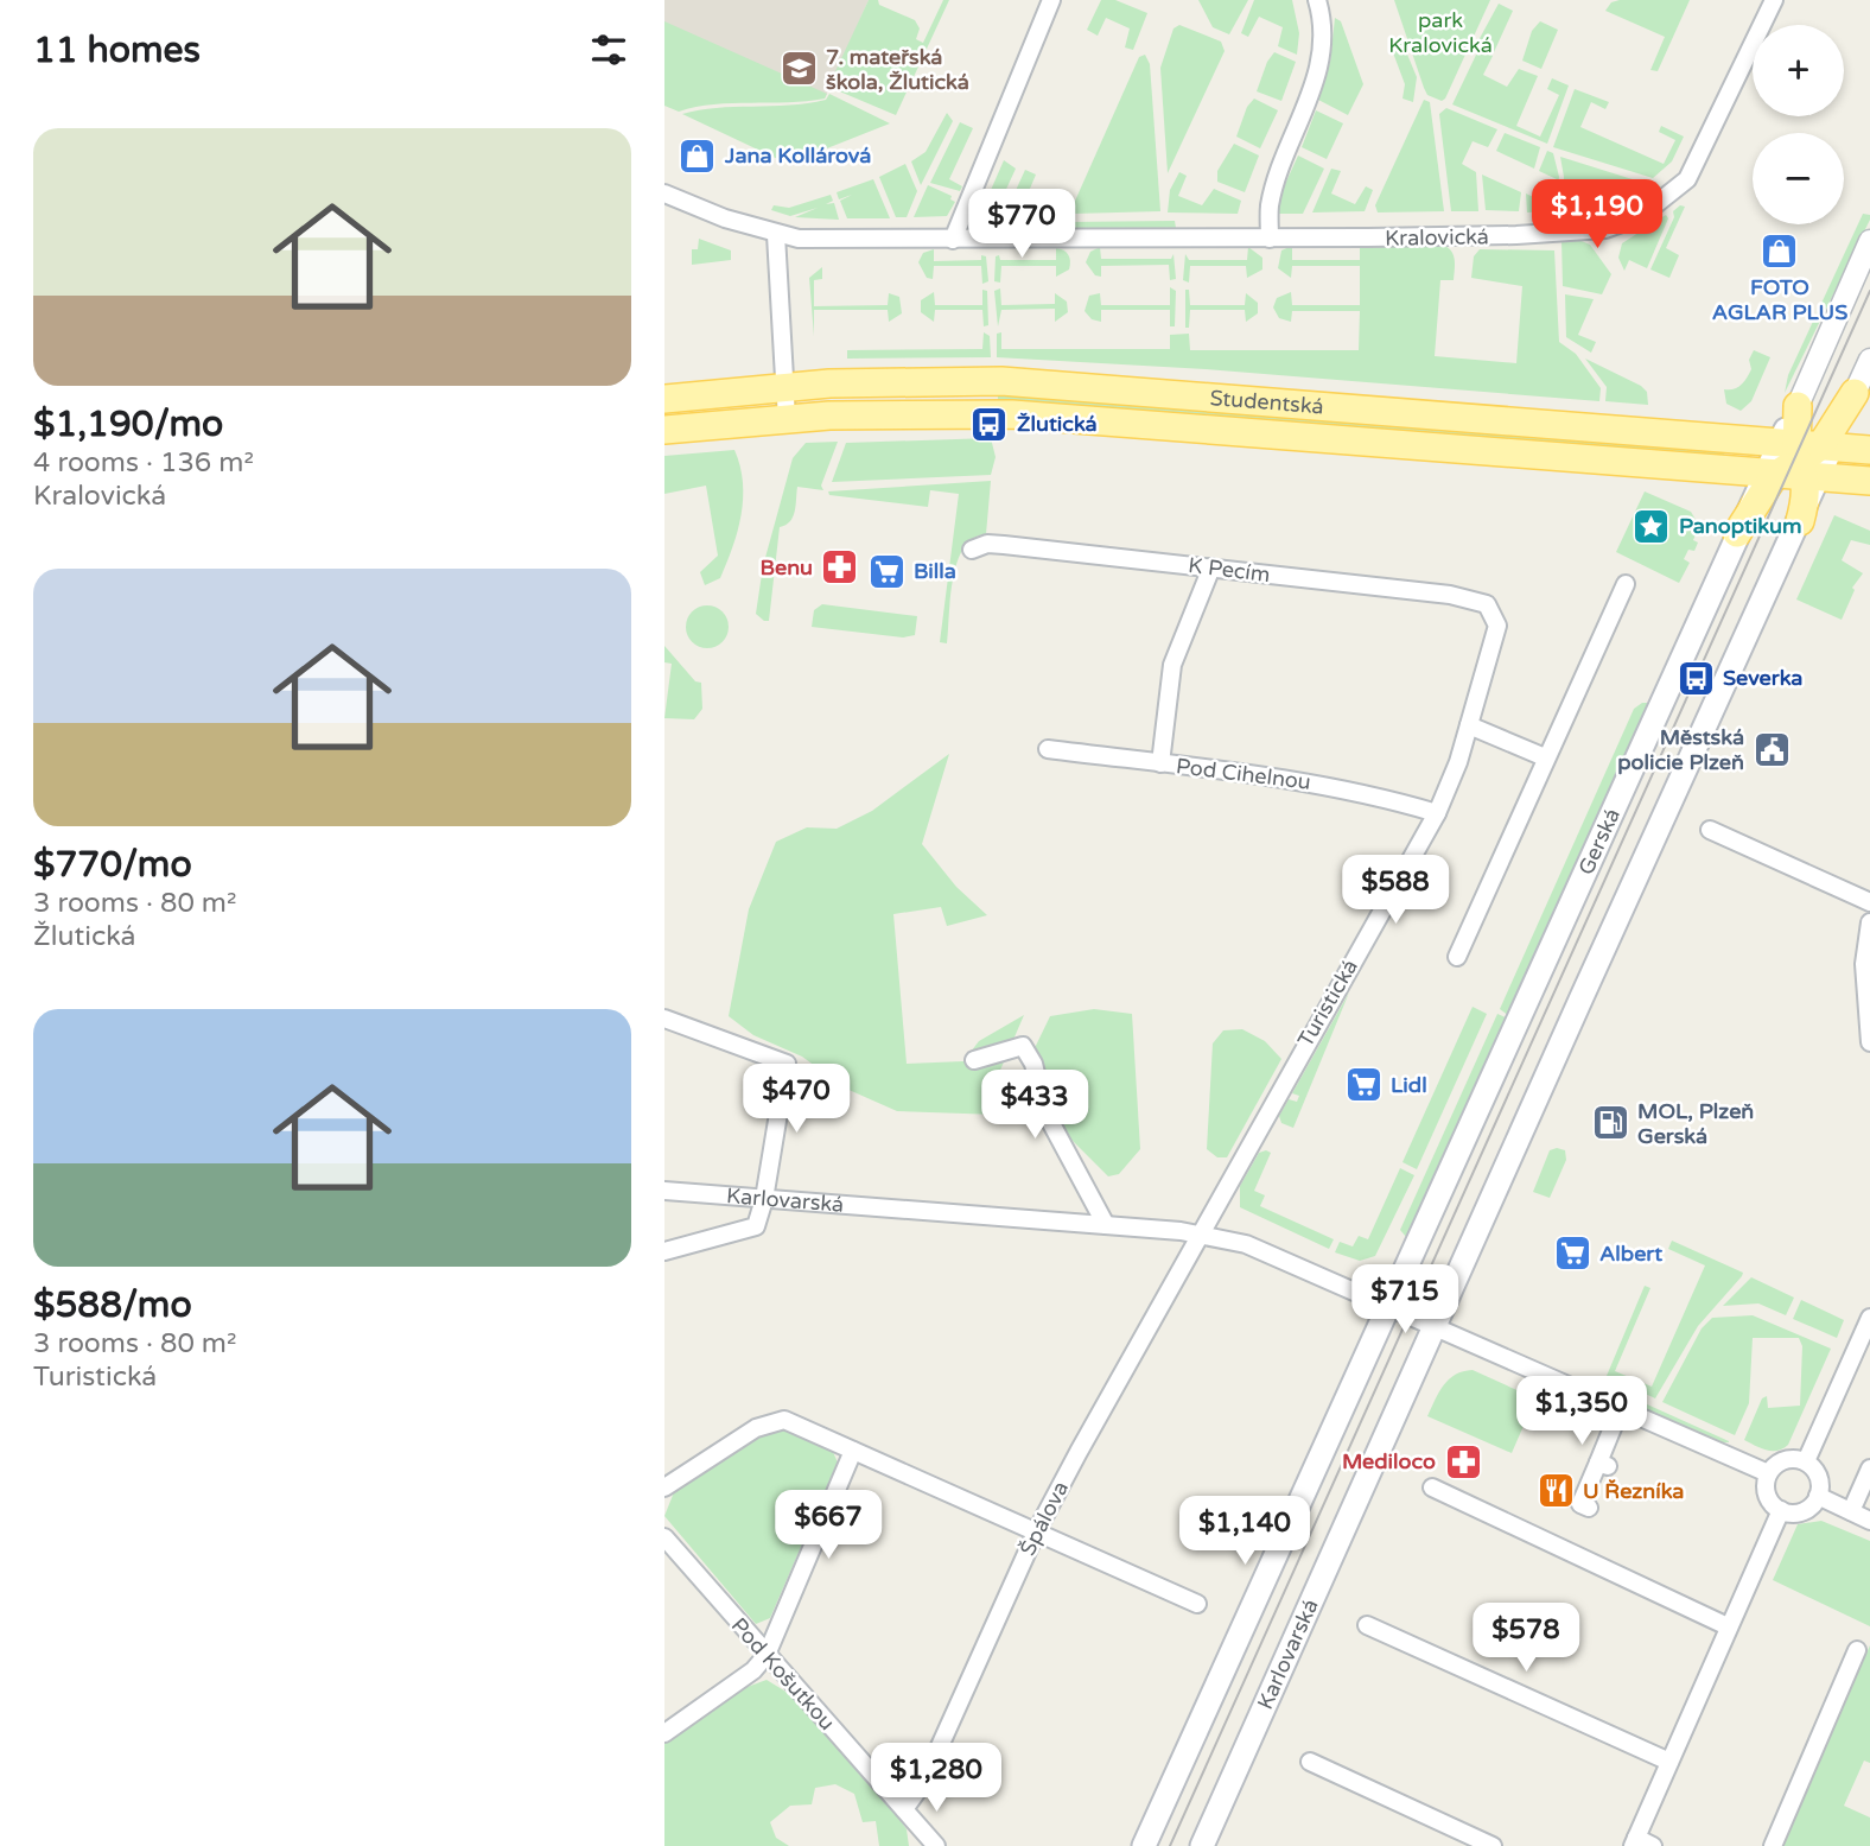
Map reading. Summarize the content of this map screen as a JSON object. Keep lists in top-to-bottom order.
{
  "streets": {
    "main road": ["Studentská", "Gerská", "Karlovarská"],
    "street": [
      "Kralovická",
      "K Pecím",
      "Pod Cihelnou",
      "Turistická",
      "Špálova",
      "Pod Košutkou"
    ]
  },
  "crossings": [
    ["K Pecím", "Turistická"],
    ["Pod Cihelnou", "Turistická"],
    ["Gerská", "Karlovarská"],
    ["Turistická", "Karlovarská"],
    ["Turistická", "Špálova"],
    ["Karlovarská", "Špálova"],
    ["Špálova", "Pod Košutkou"]
  ],
  "parks": ["park Kralovická"],
  "places": {
    "school or university": ["7. mateřská škola, Žlutická"],
    "shop": ["Jana Kollárová", "FOTO AGLAR PLUS"],
    "bus stop": ["Žlutická", "Severka"],
    "place": ["Panoptikum"],
    "pharmacy": ["Benu", "Mediloco"],
    "supermarket": ["Billa", "Lidl", "Albert"],
    "public building": ["Městská policie Plzeň"],
    "fuel station": ["MOL, Plzeň Gerská"],
    "restaurant": ["U Řezníka"]
  },
  "page": {
    "heading": "11 homes",
    "map_buttons": ["+", "−"],
    "list": [
      {
        "name": "$1,190/mo",
        "note": "4 rooms · 136 m² · Kralovická"
      },
      {
        "name": "$770/mo",
        "note": "3 rooms · 80 m² · Žlutická"
      },
      {
        "name": "$588/mo",
        "note": "3 rooms · 80 m² · Turistická"
      }
    ],
    "price": [
      "$1,190",
      "$770",
      "$588",
      "$470",
      "$433",
      "$715",
      "$1,350",
      "$667",
      "$1,140",
      "$578",
      "$1,280"
    ]
  }
}
